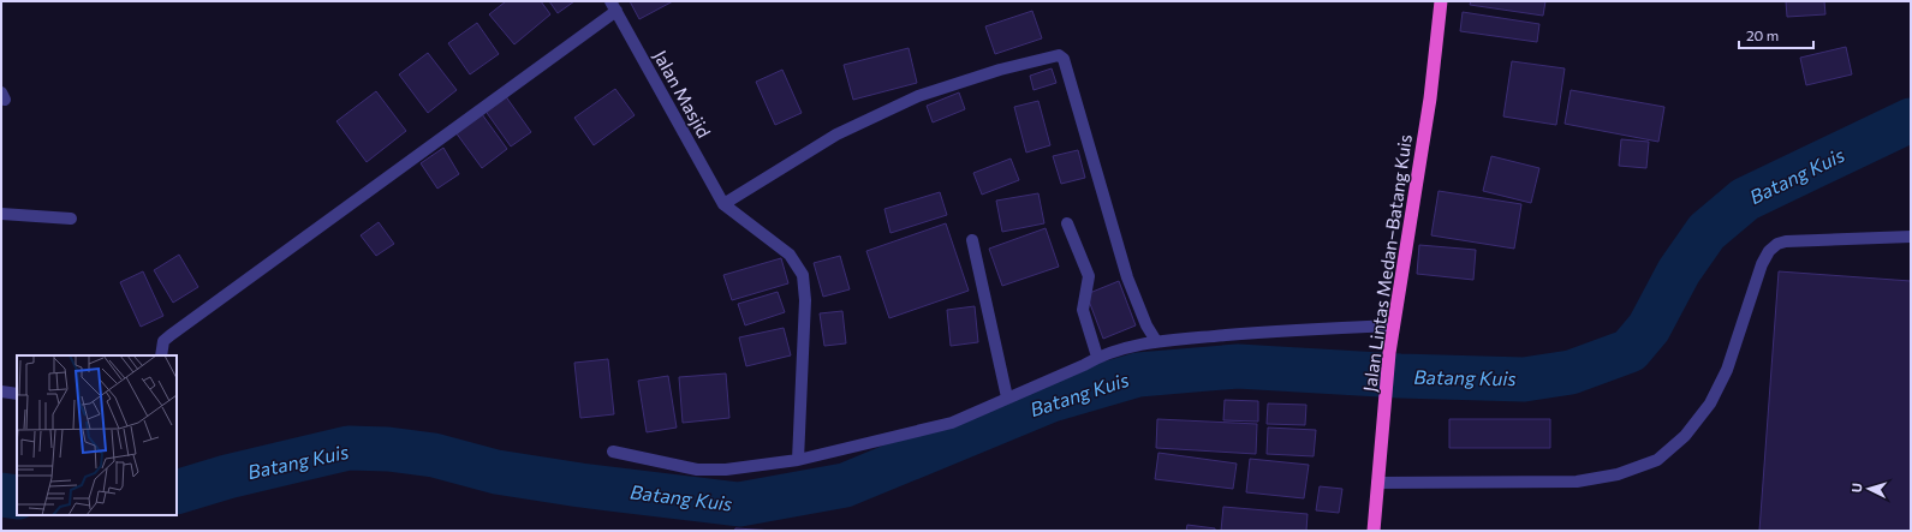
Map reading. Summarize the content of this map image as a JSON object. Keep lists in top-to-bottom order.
{
  "streets": {
    "highway": ["Jalan Lintas Medan–Batang Kuis"],
    "street": ["Jalan Masjid"]
  },
  "water": ["Batang Kuis"],
  "scale_bar": "20 m",
  "north": "left"
}
